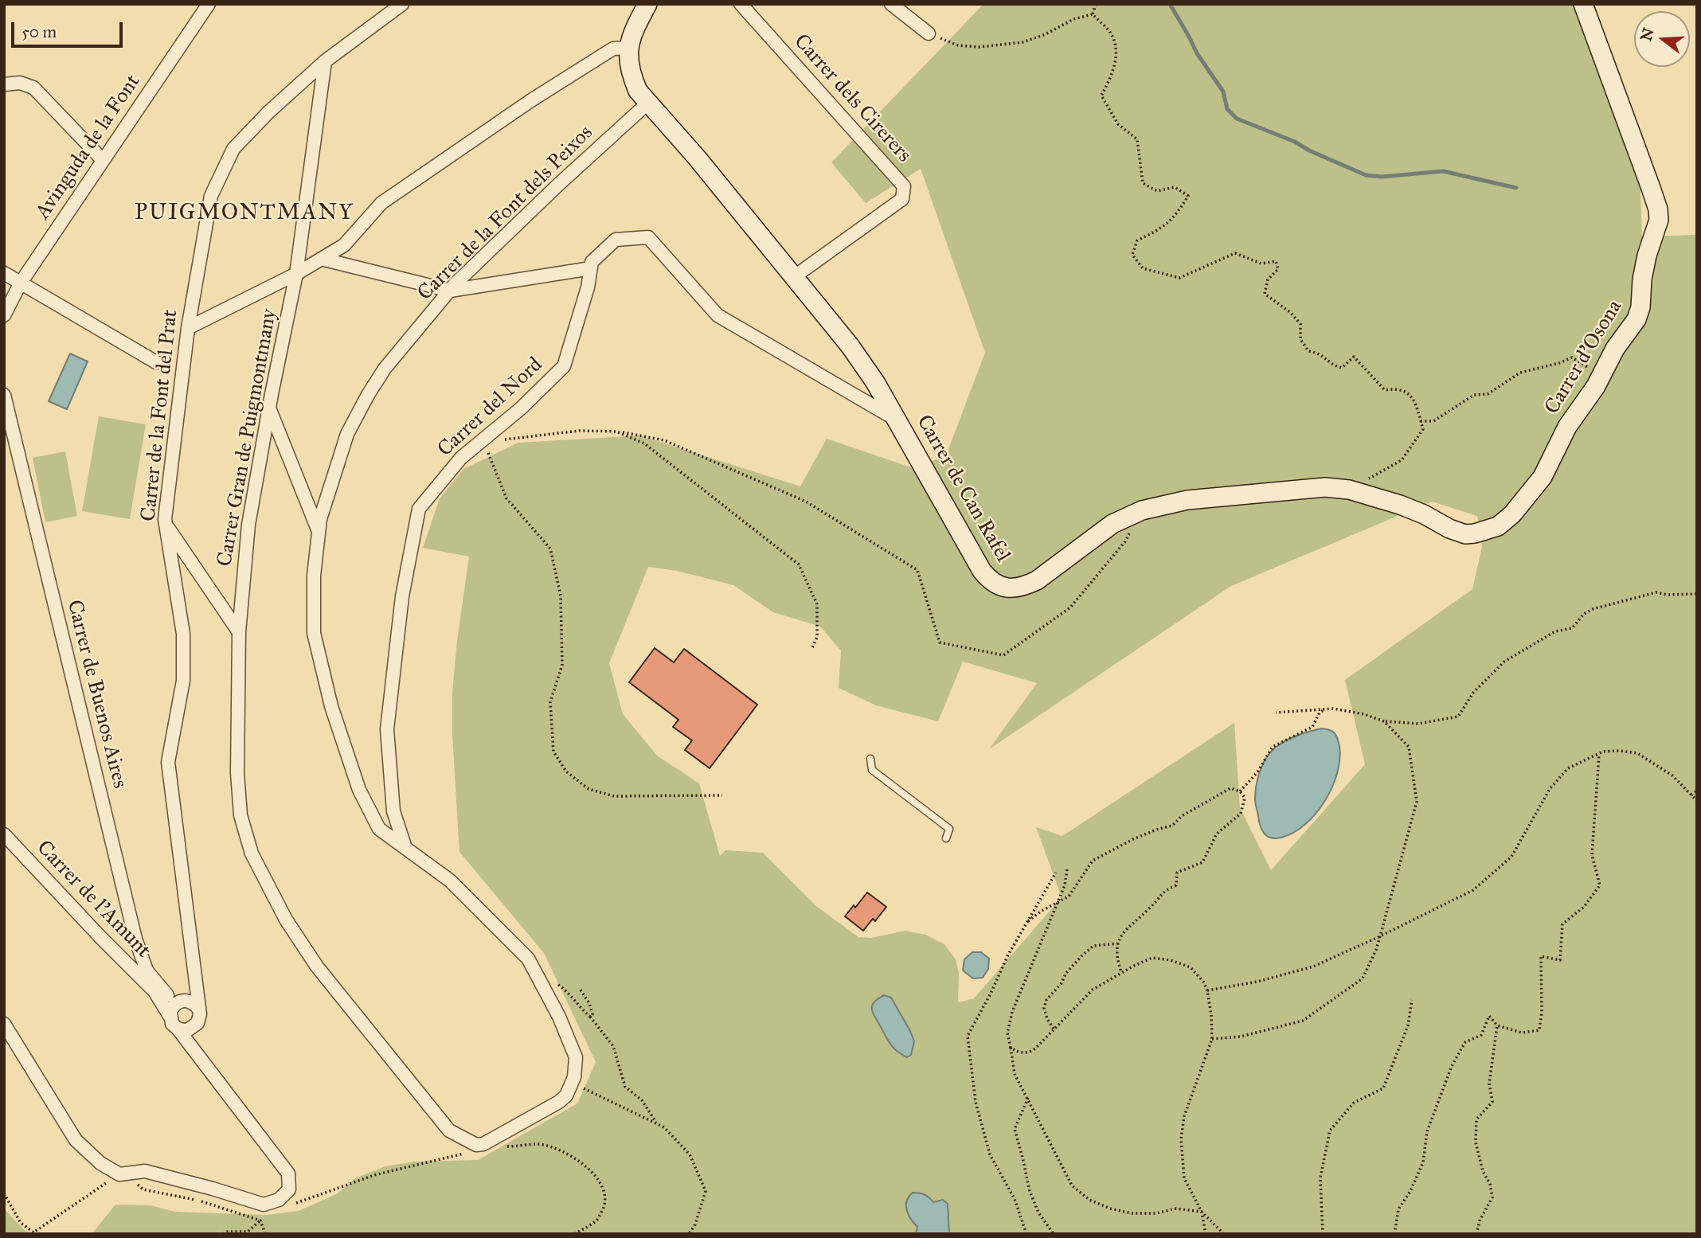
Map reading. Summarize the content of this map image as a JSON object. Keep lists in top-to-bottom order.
{
  "streets": {
    "street": [
      "Carrer dels Cirerers",
      "Avinguda de la Font",
      "Carrer de la Font dels Peixos",
      "Carrer d'Osona",
      "Carrer del Nord",
      "Carrer de la Font del Prat",
      "Carrer Gran de Puigmontmany",
      "Carrer de Can Rafel",
      "Carrer de Buenos Aires",
      "Carrer de l'Amunt"
    ]
  },
  "crossings": [
    ["Carrer dels Cirerers", "Carrer de Can Rafel"],
    ["Carrer de la Font dels Peixos", "Carrer del Nord"],
    ["Carrer de la Font dels Peixos", "Carrer de Can Rafel"],
    ["Carrer d'Osona", "Carrer de Can Rafel"],
    ["Carrer del Nord", "Carrer de Can Rafel"],
    ["Carrer de la Font del Prat", "Carrer Gran de Puigmontmany"],
    ["Carrer de la Font del Prat", "Carrer de Buenos Aires"],
    ["Carrer de la Font del Prat", "Carrer de l'Amunt"],
    ["Carrer Gran de Puigmontmany", "Carrer de Can Rafel"],
    ["Carrer de Buenos Aires", "Carrer de l'Amunt"]
  ],
  "districts": ["PUIGMONTMANY"],
  "scale_bar": "50 m",
  "north": "left"
}
